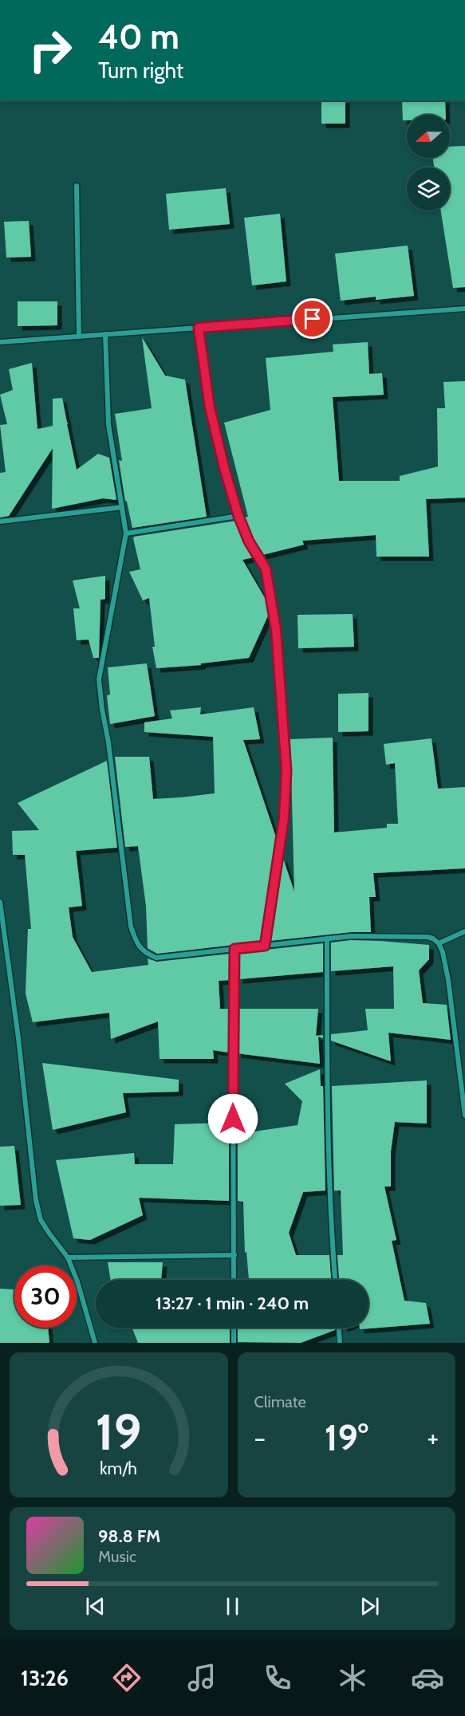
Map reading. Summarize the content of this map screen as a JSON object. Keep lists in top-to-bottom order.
{
  "north": "left",
  "page": {
    "turn": ["40 m", "Turn right"],
    "limit": "30",
    "trip": "13:27 · 1 min · 240 m",
    "tile": "Climate",
    "heat": ["−", "19°", "+"],
    "song": ["98.8 FM", "Music"],
    "tabs": "13:26",
    "gauge": ["19", "km/h"]
  }
}
